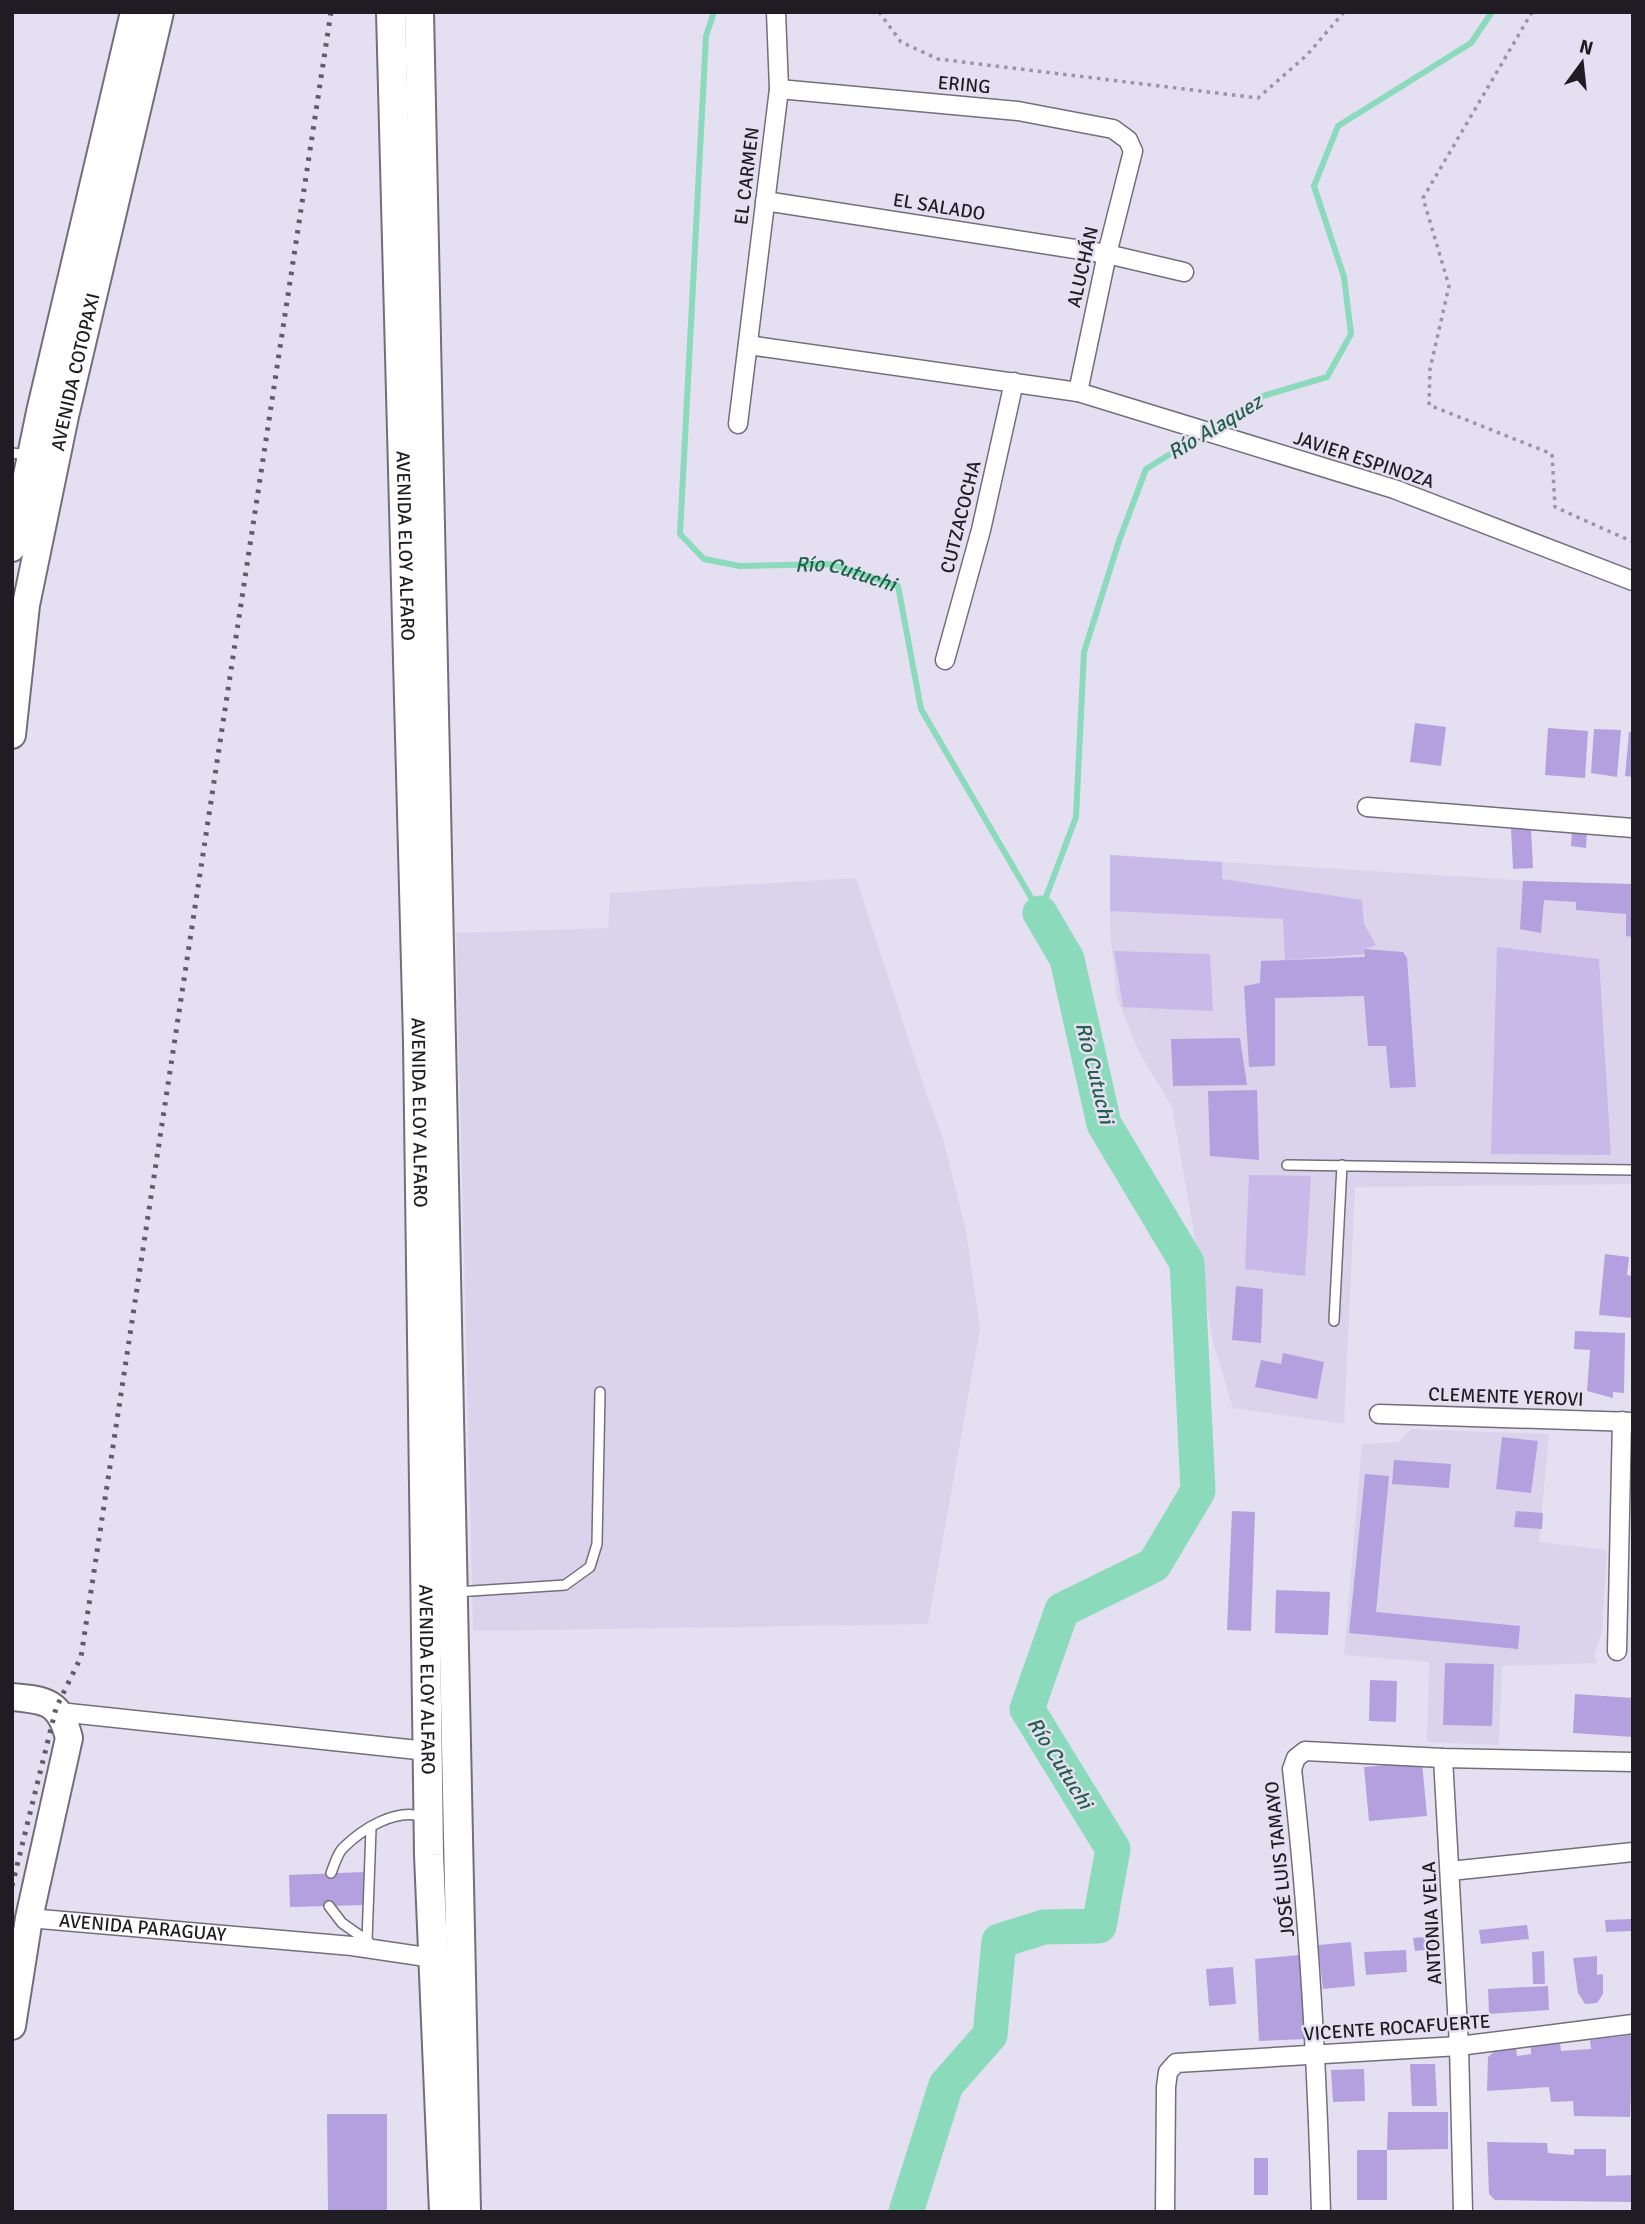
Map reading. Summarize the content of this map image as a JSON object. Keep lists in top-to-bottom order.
{
  "streets": {
    "main road": ["AVENIDA COTOPAXI", "AVENIDA ELOY ALFARO", "AVENIDA PARAGUAY"],
    "street": [
      "ERING",
      "EL CARMEN",
      "EL SALADO",
      "ALUCHÁN",
      "JAVIER ESPINOZA",
      "CUTZACOCHA",
      "CLEMENTE YEROVI",
      "JOSÉ LUIS TAMAYO",
      "ANTONIA VELA",
      "VICENTE ROCAFUERTE"
    ]
  },
  "crossings": [
    ["ERING", "EL CARMEN"],
    ["ERING", "ALUCHÁN"],
    ["EL CARMEN", "EL SALADO"],
    ["EL SALADO", "ALUCHÁN"],
    ["ALUCHÁN", "JAVIER ESPINOZA"],
    ["AVENIDA ELOY ALFARO", "AVENIDA PARAGUAY"],
    ["JOSÉ LUIS TAMAYO", "ANTONIA VELA"],
    ["JOSÉ LUIS TAMAYO", "VICENTE ROCAFUERTE"],
    ["ANTONIA VELA", "VICENTE ROCAFUERTE"]
  ],
  "water": ["Río Alaquez", "Río Cutuchi"],
  "north": "top"
}
